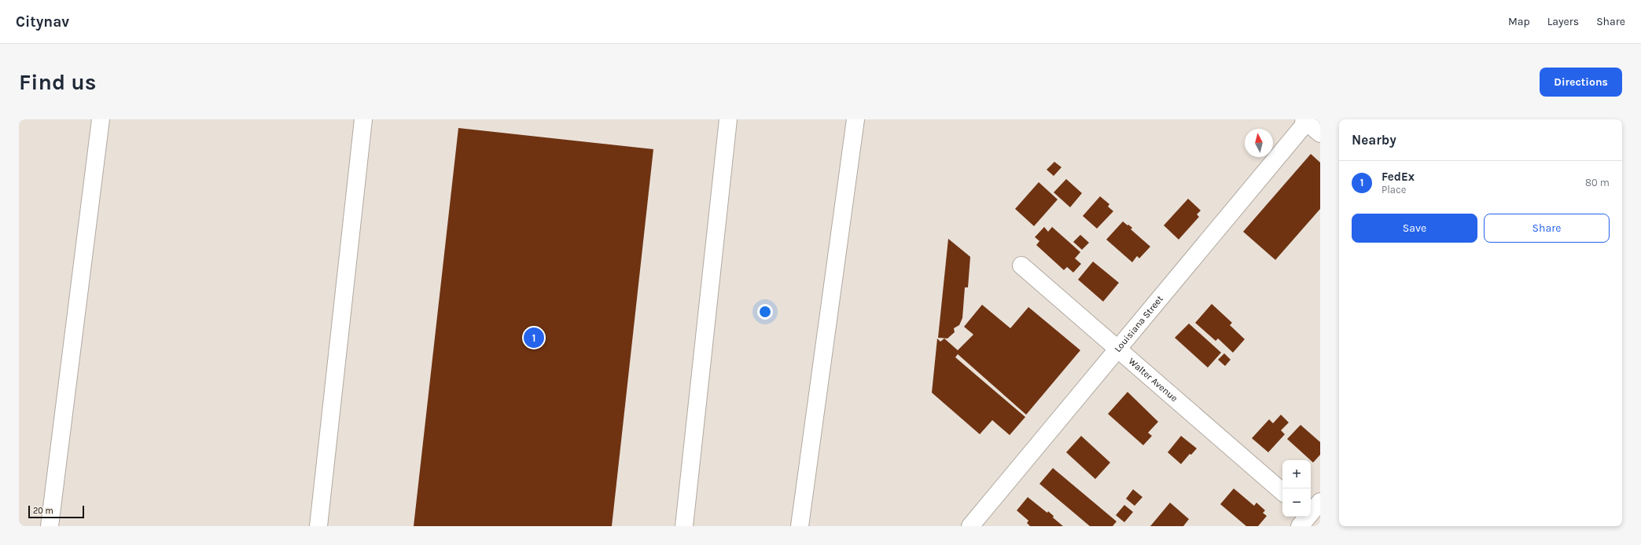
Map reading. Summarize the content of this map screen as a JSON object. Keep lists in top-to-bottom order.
{
  "streets": {
    "street": ["Louisiana Street", "Walter Avenue"]
  },
  "crossings": [
    ["Louisiana Street", "Walter Avenue"]
  ],
  "scale_bar": "20 m",
  "north": "top",
  "page": {
    "header": "Citynav",
    "nav": ["Map", "Layers", "Share"],
    "buttons": [
      "Directions",
      ["Save", "Share"]
    ],
    "title": "Find us",
    "heading": "Nearby",
    "list": [
      {
        "mark": "1",
        "name": "FedEx",
        "note": "Place",
        "value": "80 m"
      }
    ],
    "pins": "1",
    "map_buttons": ["+", "−"],
    "scale": "20 m"
  }
}
